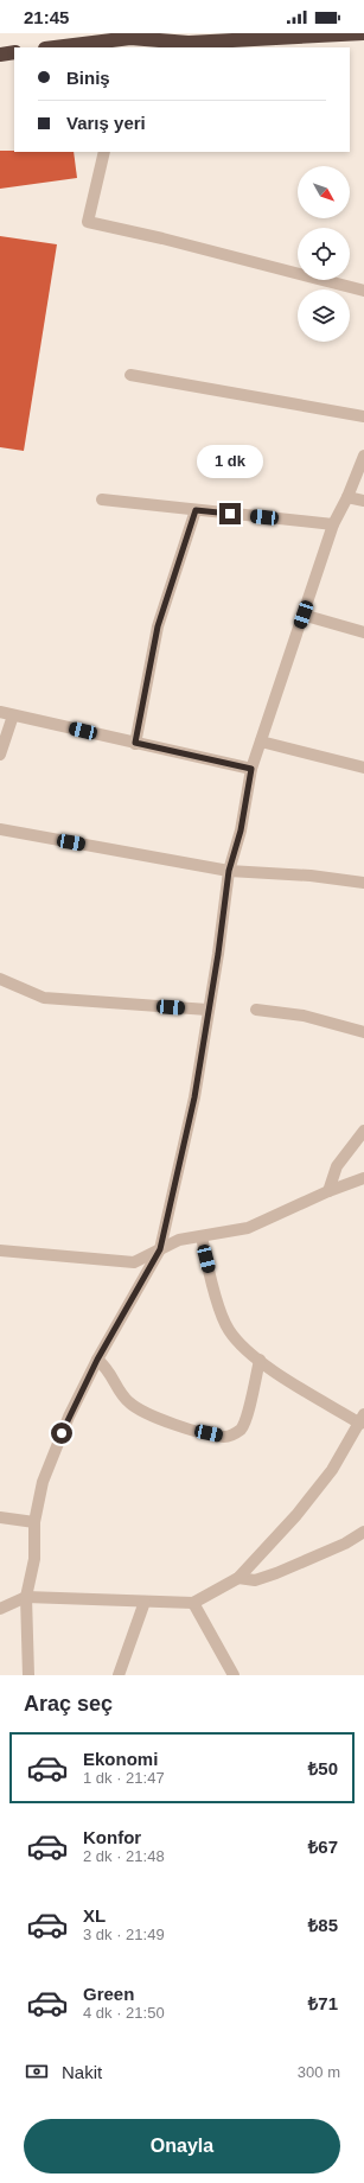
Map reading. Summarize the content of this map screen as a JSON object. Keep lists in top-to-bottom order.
{
  "north": "bottom right",
  "page": {
    "status": "21:45",
    "banner": ["Biniş", "Varış yeri"],
    "bubble": "1 dk",
    "heading": "Araç seç",
    "list": [
      {
        "name": "Ekonomi",
        "note": "1 dk · 21:47",
        "value": "₺50"
      },
      {
        "name": "Konfor",
        "note": "2 dk · 21:48",
        "value": "₺67"
      },
      {
        "name": "XL",
        "note": "3 dk · 21:49",
        "value": "₺85"
      },
      {
        "name": "Green",
        "note": "4 dk · 21:50",
        "value": "₺71"
      }
    ],
    "pay": ["Nakit", "300 m"],
    "buttons": "Onayla"
  }
}
